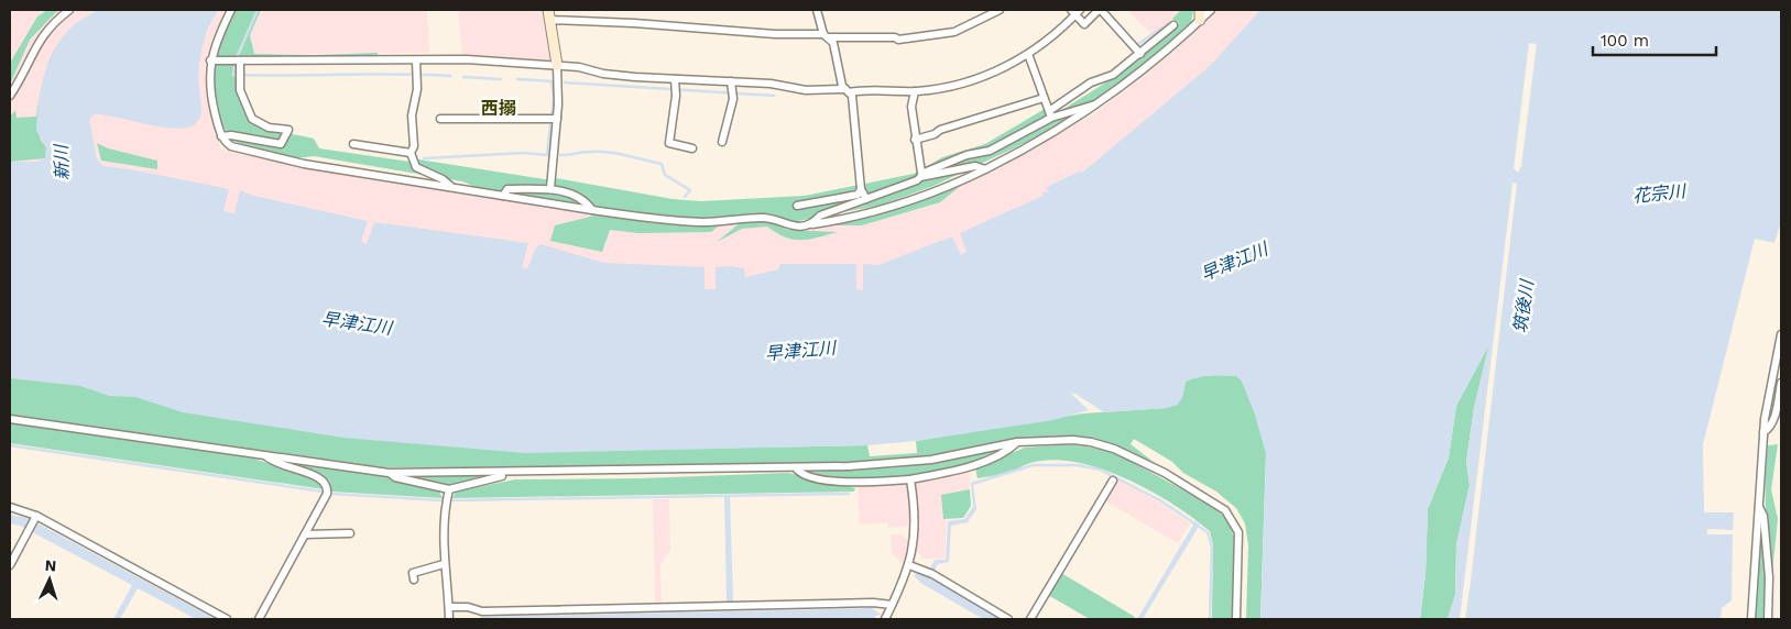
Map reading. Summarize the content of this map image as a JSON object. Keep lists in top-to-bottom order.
{
  "districts": ["西搦"],
  "water": [
    "新川",
    "花宗川",
    "早津江川",
    "筑後川"
  ],
  "scale_bar": "100 m",
  "north": "top"
}
